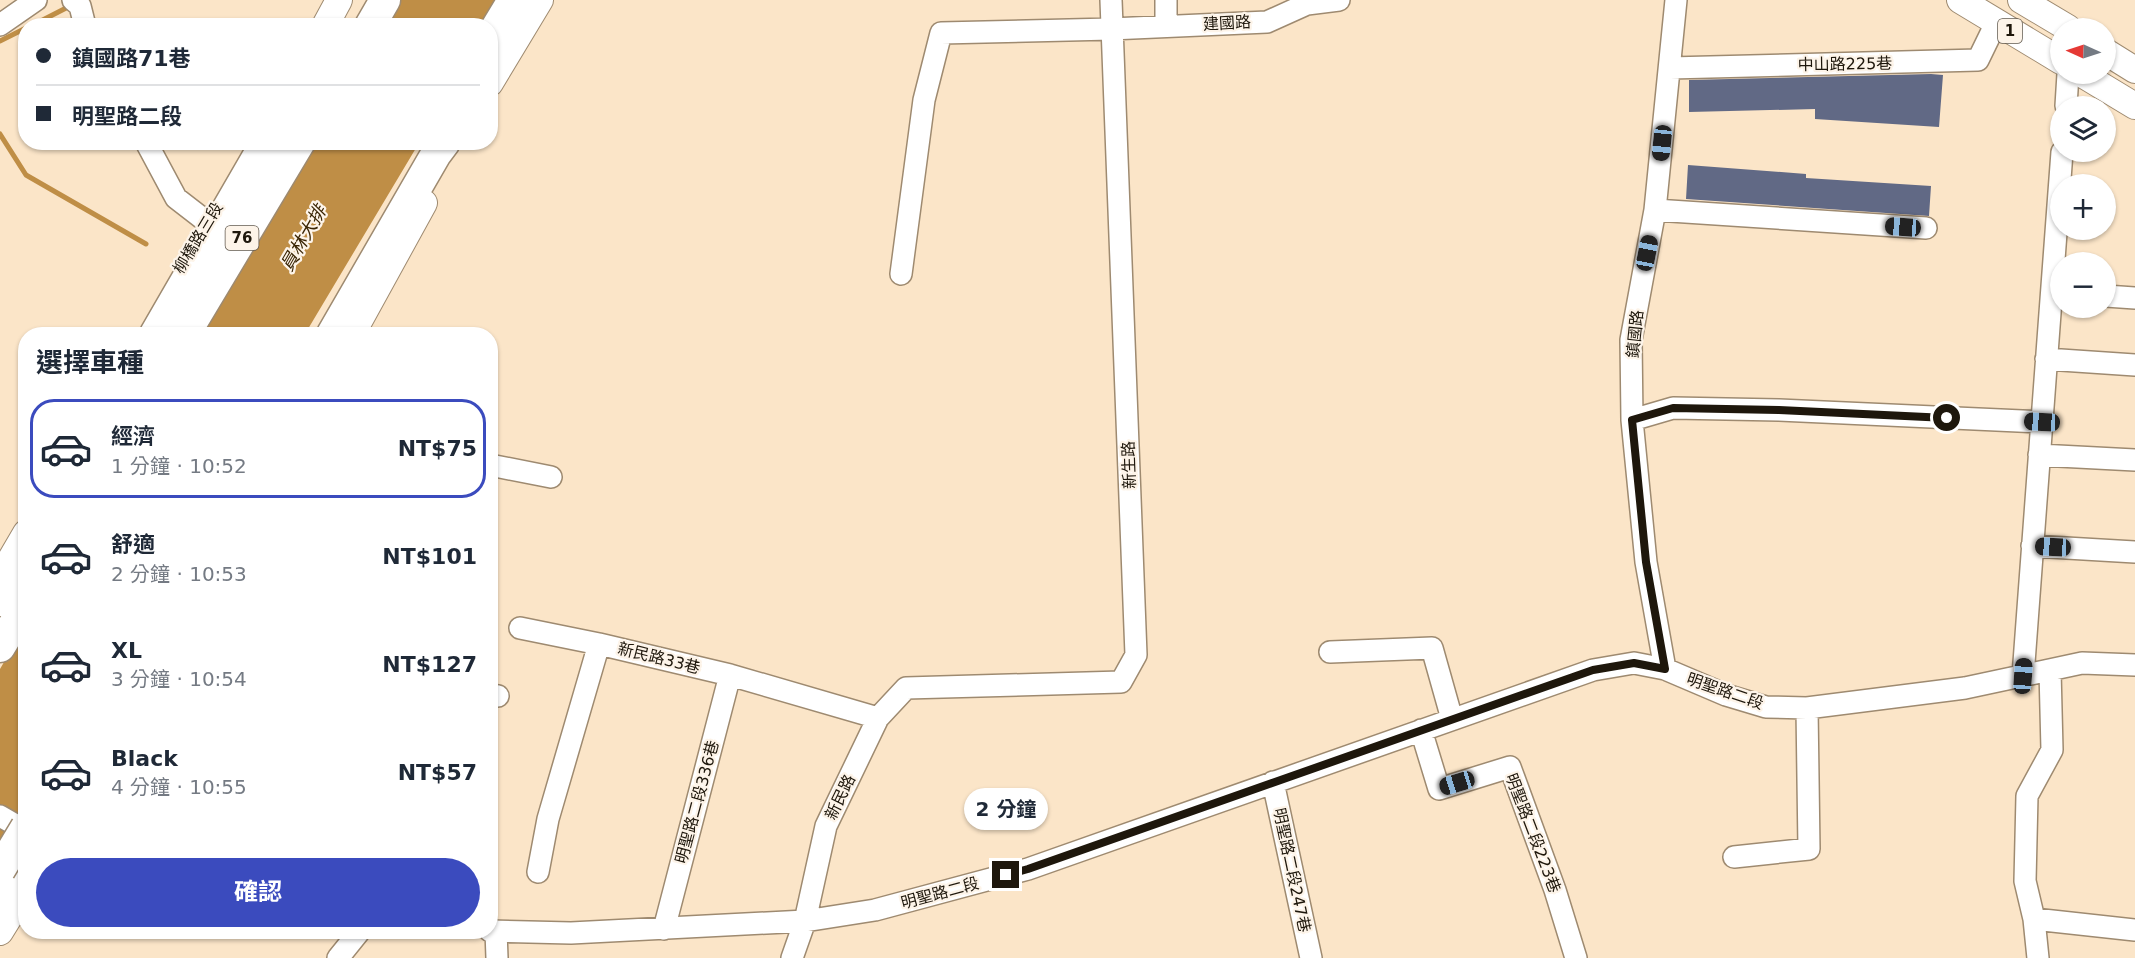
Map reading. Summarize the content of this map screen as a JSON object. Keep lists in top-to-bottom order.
{
  "streets": {
    "highway": ["76"],
    "main road": ["1", "柳橋路三段"],
    "street": [
      "建國路",
      "中山路225巷",
      "鎮國路",
      "新生路",
      "新民路33巷",
      "明聖路二段",
      "新民路",
      "明聖路二段336巷",
      "明聖路二段223巷",
      "明聖路二段247巷"
    ]
  },
  "crossings": [
    ["建國路", "新生路"],
    ["1", "中山路225巷"],
    ["中山路225巷", "鎮國路"],
    ["鎮國路", "明聖路二段"],
    ["新生路", "新民路"],
    ["新民路33巷", "新民路"],
    ["新民路33巷", "明聖路二段336巷"],
    ["明聖路二段", "新民路"],
    ["明聖路二段", "明聖路二段336巷"],
    ["明聖路二段", "明聖路二段223巷"],
    ["明聖路二段", "明聖路二段247巷"]
  ],
  "water": ["員林大排"],
  "north": "left",
  "page": {
    "map_buttons": ["+", "−"],
    "banner": ["鎮國路71巷", "明聖路二段"],
    "heading": "選擇車種",
    "list": [
      {
        "name": "經濟",
        "note": "1 分鐘 · 10:52",
        "value": "NT$75"
      },
      {
        "name": "舒適",
        "note": "2 分鐘 · 10:53",
        "value": "NT$101"
      },
      {
        "name": "XL",
        "note": "3 分鐘 · 10:54",
        "value": "NT$127"
      },
      {
        "name": "Black",
        "note": "4 分鐘 · 10:55",
        "value": "NT$57"
      }
    ],
    "bubble": "2 分鐘",
    "buttons": "確認"
  }
}
